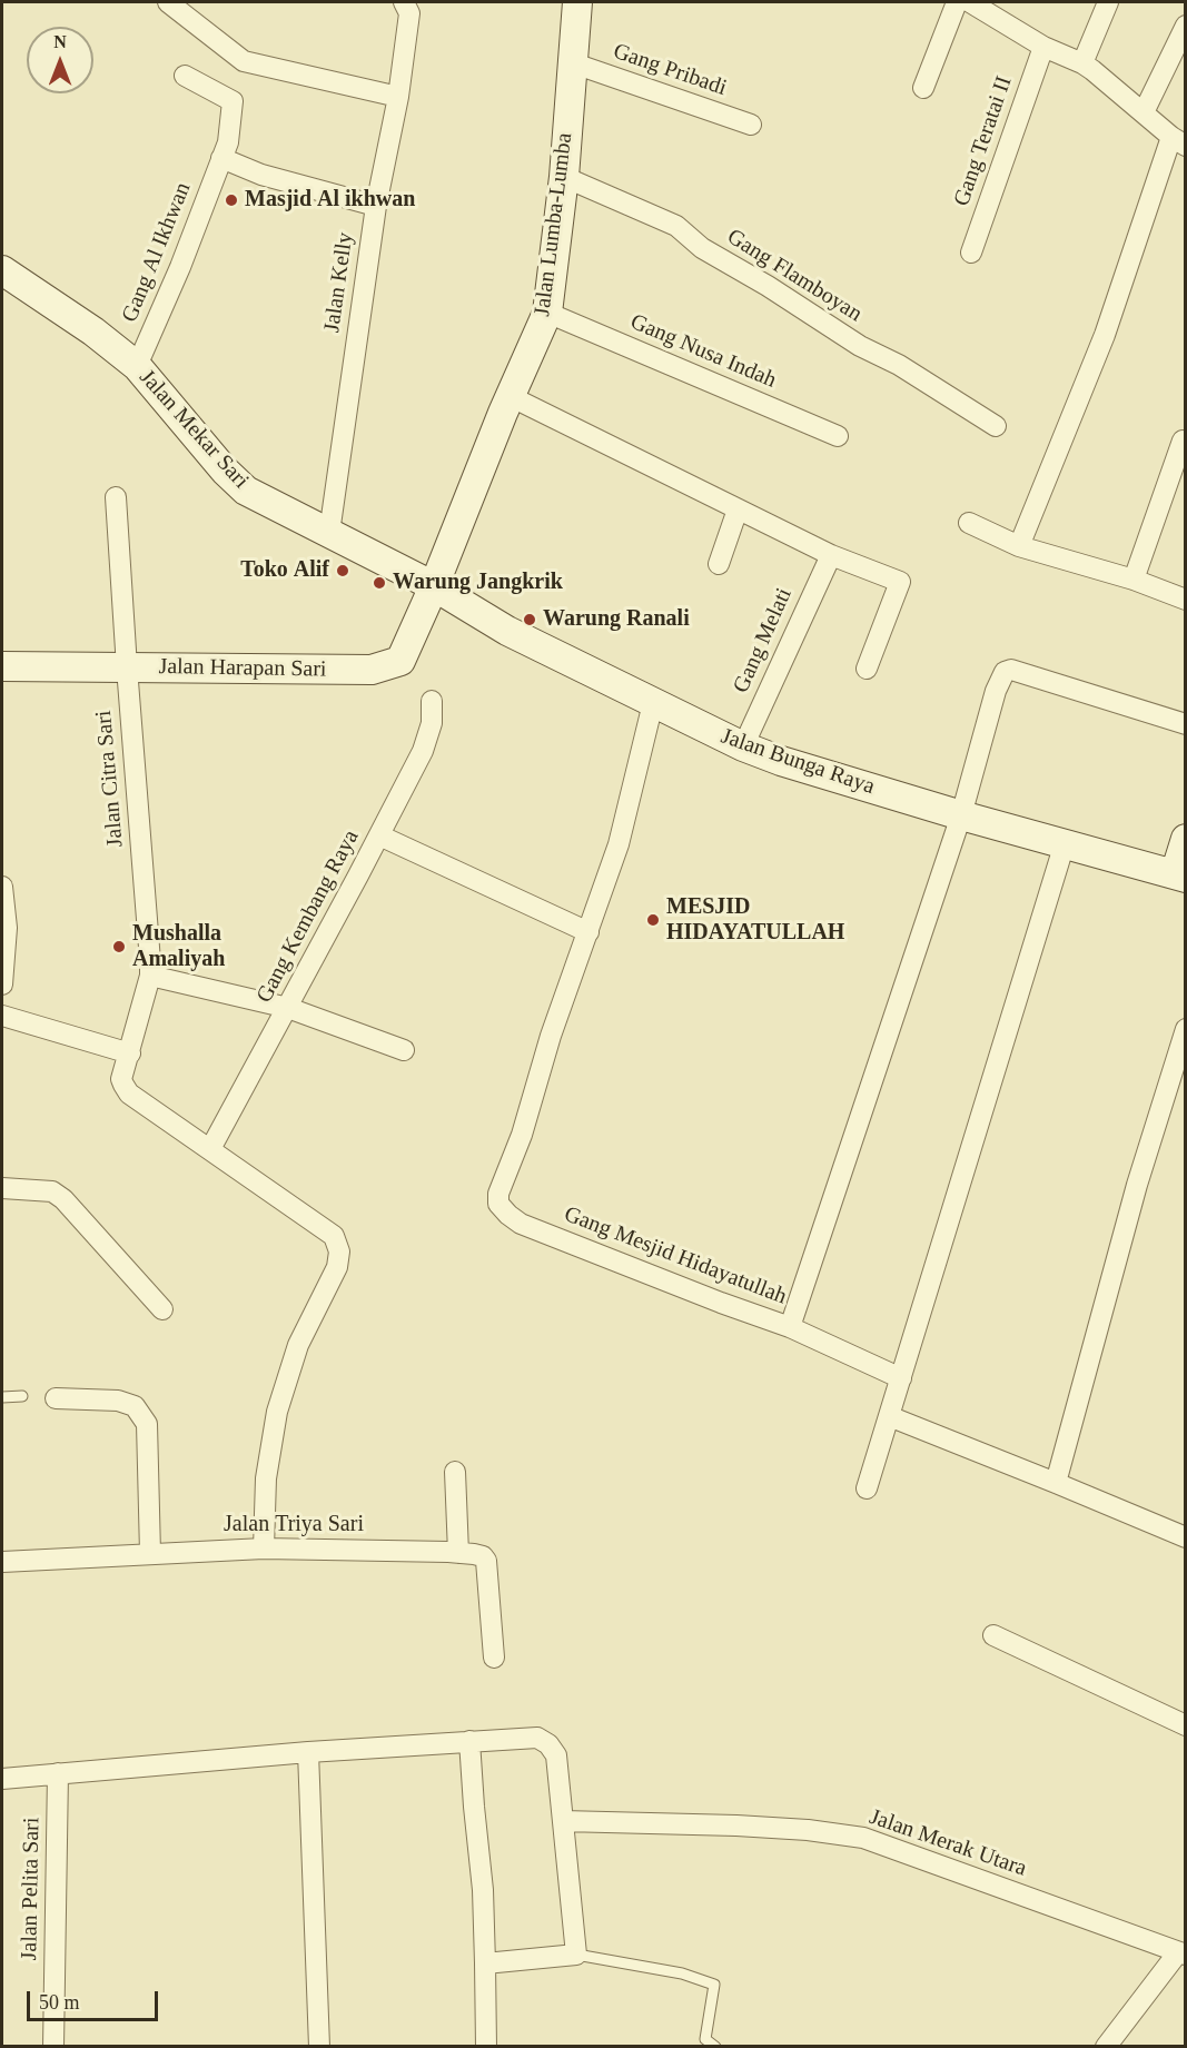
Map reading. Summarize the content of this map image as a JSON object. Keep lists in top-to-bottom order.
{
  "streets": {
    "street": [
      "Gang Pribadi",
      "Gang Teratai II",
      "Jalan Lumba-Lumba",
      "Gang Al Ikhwan",
      "Gang Flamboyan",
      "Jalan Kelly",
      "Gang Nusa Indah",
      "Jalan Mekar Sari",
      "Gang Melati",
      "Jalan Harapan Sari",
      "Jalan Bunga Raya",
      "Jalan Citra Sari",
      "Gang Kembang Raya",
      "Gang Mesjid Hidayatullah",
      "Jalan Triya Sari",
      "Jalan Merak Utara",
      "Jalan Pelita Sari"
    ]
  },
  "crossings": [
    ["Gang Pribadi", "Jalan Lumba-Lumba"],
    ["Jalan Lumba-Lumba", "Gang Flamboyan"],
    ["Jalan Lumba-Lumba", "Gang Nusa Indah"],
    ["Jalan Lumba-Lumba", "Jalan Mekar Sari"],
    ["Jalan Lumba-Lumba", "Jalan Harapan Sari"],
    ["Jalan Lumba-Lumba", "Jalan Bunga Raya"],
    ["Gang Al Ikhwan", "Jalan Mekar Sari"],
    ["Jalan Kelly", "Jalan Mekar Sari"],
    ["Jalan Mekar Sari", "Jalan Harapan Sari"],
    ["Jalan Mekar Sari", "Jalan Bunga Raya"],
    ["Gang Melati", "Jalan Bunga Raya"],
    ["Jalan Harapan Sari", "Jalan Bunga Raya"],
    ["Jalan Harapan Sari", "Jalan Citra Sari"],
    ["Jalan Bunga Raya", "Gang Mesjid Hidayatullah"],
    ["Jalan Citra Sari", "Gang Kembang Raya"]
  ],
  "places": [
    "Masjid Al ikhwan",
    "Toko Alif",
    "Warung Jangkrik",
    "Warung Ranali",
    "MESJID HIDAYATULLAH",
    "Mushalla Amaliyah"
  ],
  "scale_bar": "50 m",
  "north": "top"
}
